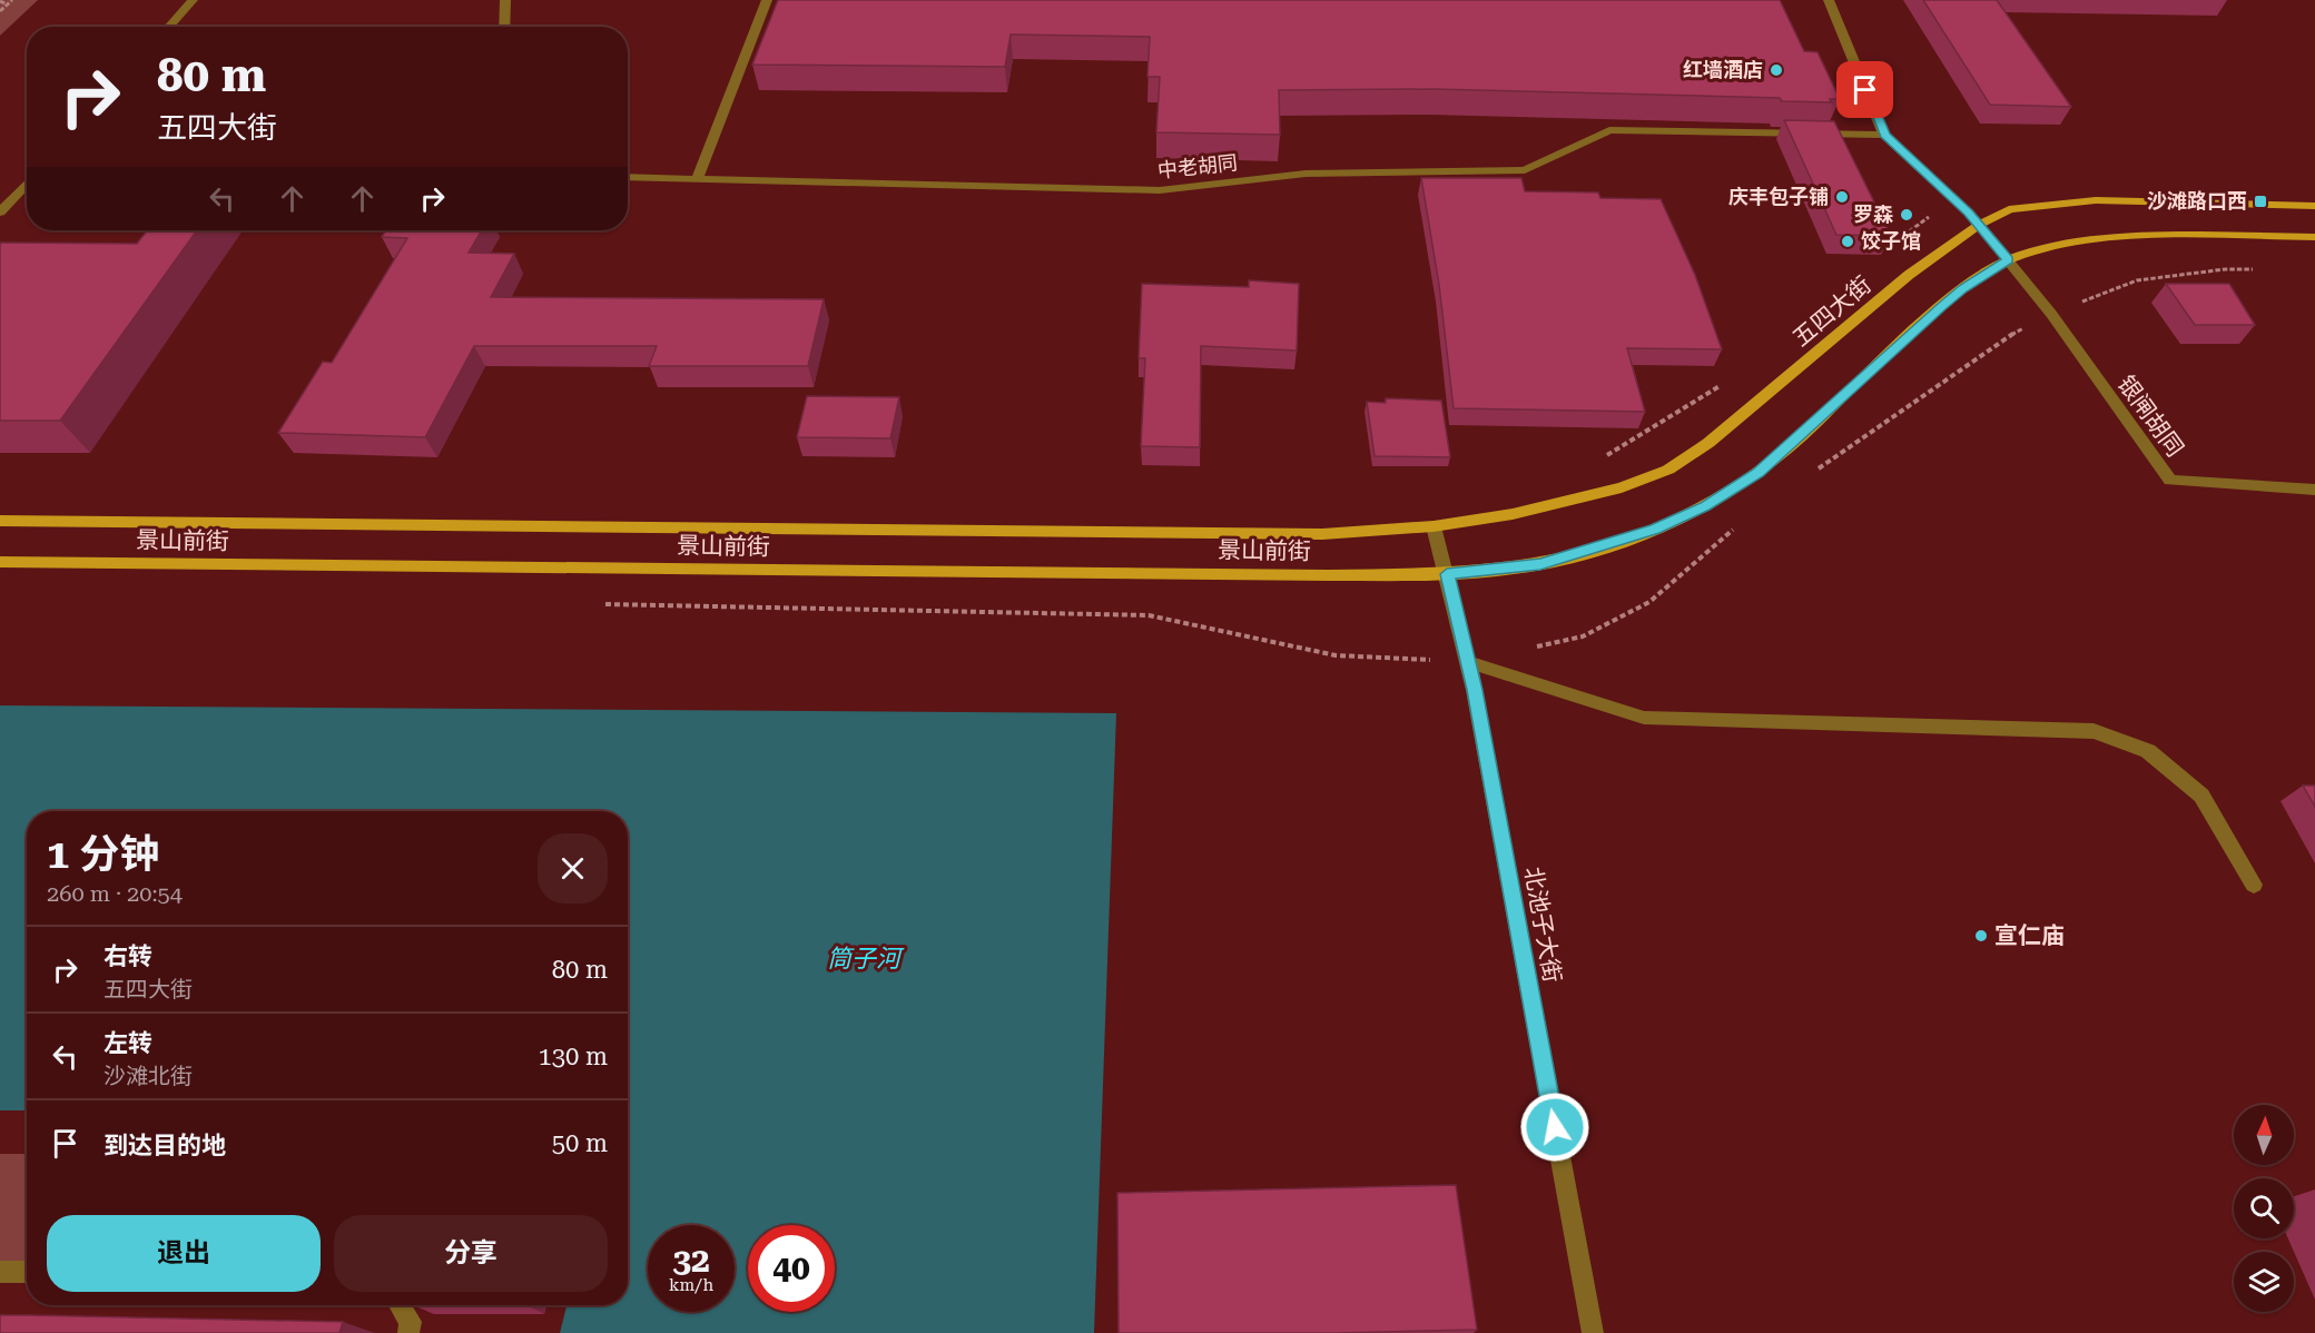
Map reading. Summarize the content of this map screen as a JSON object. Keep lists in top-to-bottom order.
{
  "streets": {
    "main road": ["五四大街", "景山前街"],
    "street": ["中老胡同", "银闸胡同", "北池子大街"]
  },
  "crossings": [
    ["五四大街", "景山前街"],
    ["五四大街", "北池子大街"],
    ["景山前街", "北池子大街"]
  ],
  "water": ["筒子河"],
  "places": {
    "other": [
      "红墙酒店",
      "庆丰包子铺",
      "罗森",
      "饺子馆",
      "宣仁庙"
    ],
    "transit": ["沙滩路口西"]
  },
  "north": "top",
  "page": {
    "turn": ["80 m", "五四大街"],
    "heading": ["1 分钟", "260 m · 20:54"],
    "list": [
      {
        "name": "右转",
        "note": "五四大街",
        "value": "80 m"
      },
      {
        "name": "左转",
        "note": "沙滩北街",
        "value": "130 m"
      },
      {
        "name": "到达目的地",
        "value": "50 m"
      }
    ],
    "buttons": ["退出", "分享"],
    "speed": "32 km/h",
    "limit": "40"
  }
}
